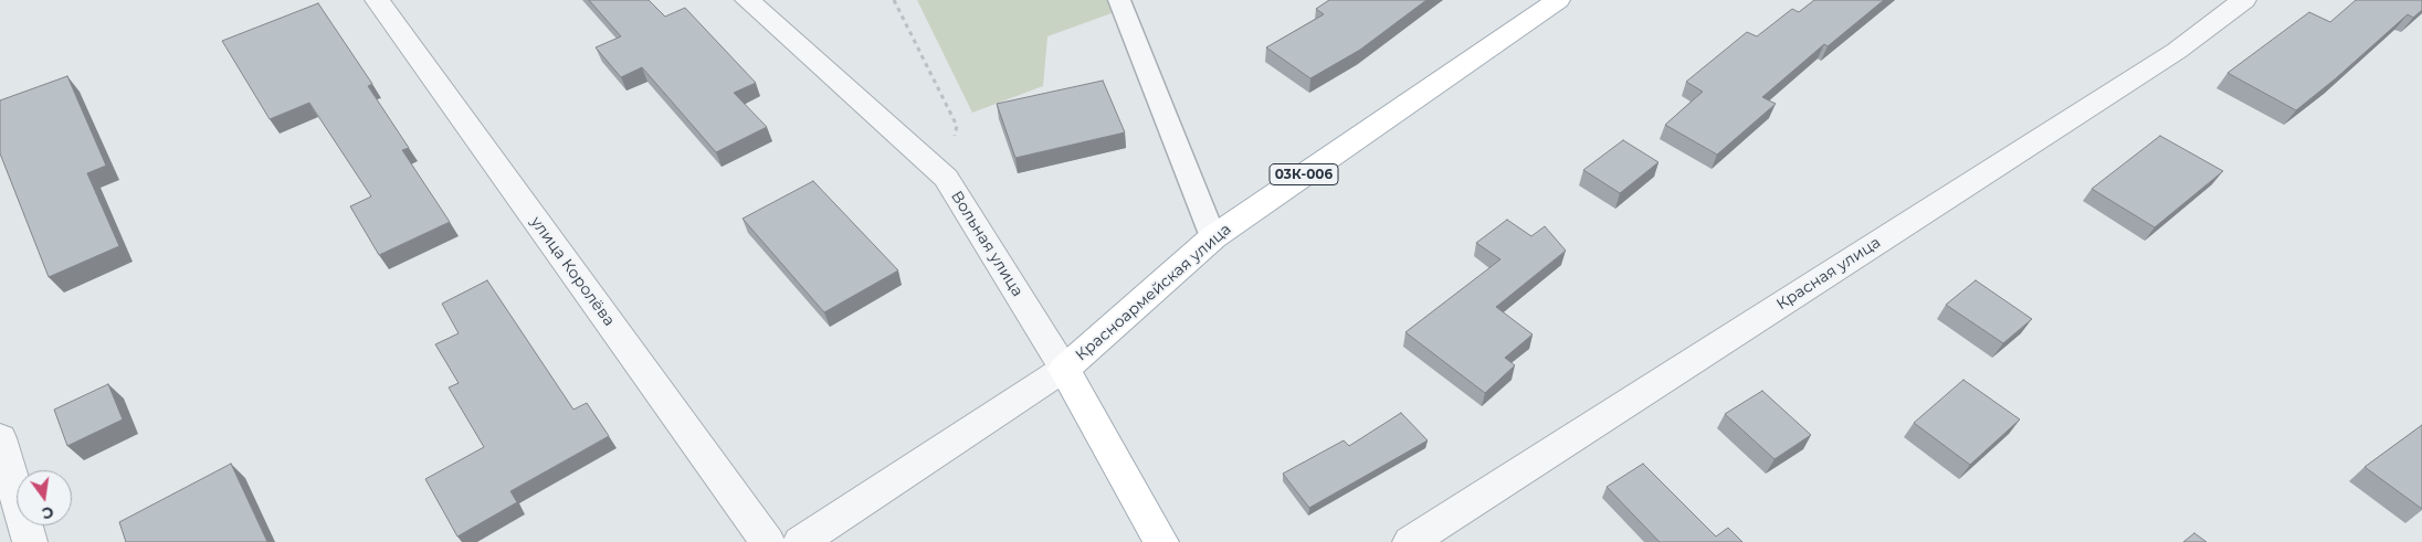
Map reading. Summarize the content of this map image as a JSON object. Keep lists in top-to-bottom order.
{
  "streets": {
    "main road": ["03К-006", "Вольная улица", "Красноармейская улица"],
    "street": ["улица Королёва", "Красная улица"]
  },
  "crossings": [
    ["Вольная улица", "Красноармейская улица"]
  ],
  "north": "bottom"
}
